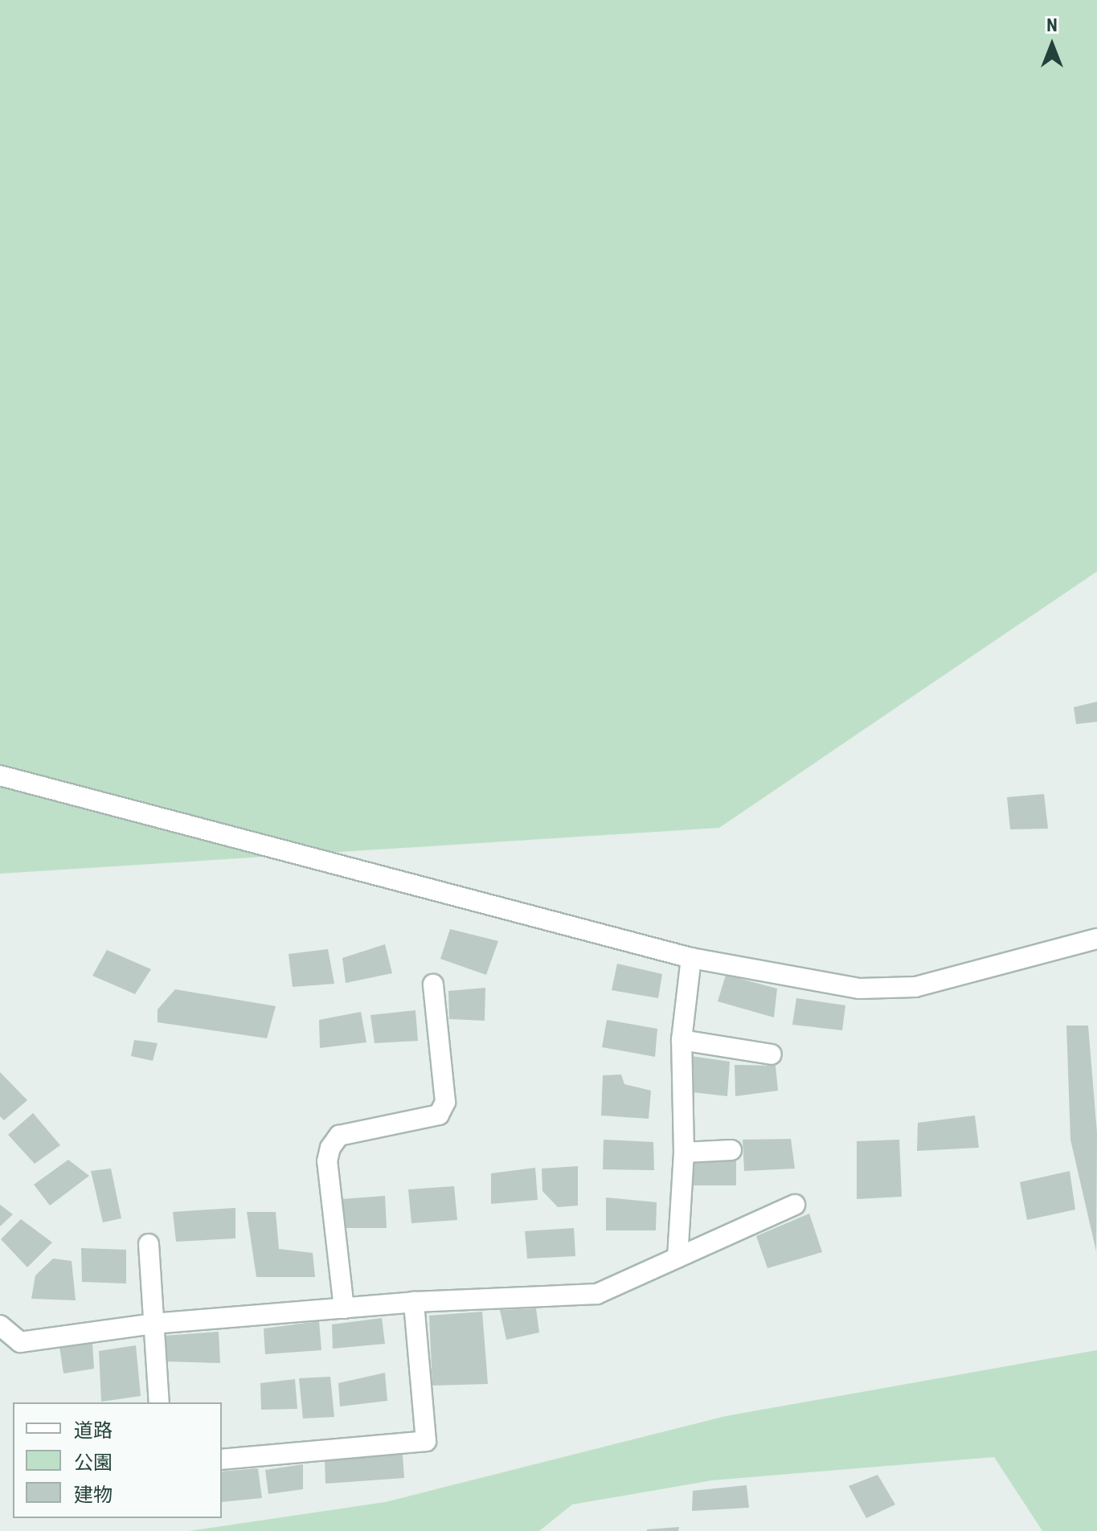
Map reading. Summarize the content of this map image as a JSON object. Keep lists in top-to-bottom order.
{
  "legend": ["道路", "公園", "建物"],
  "north": "top"
}
